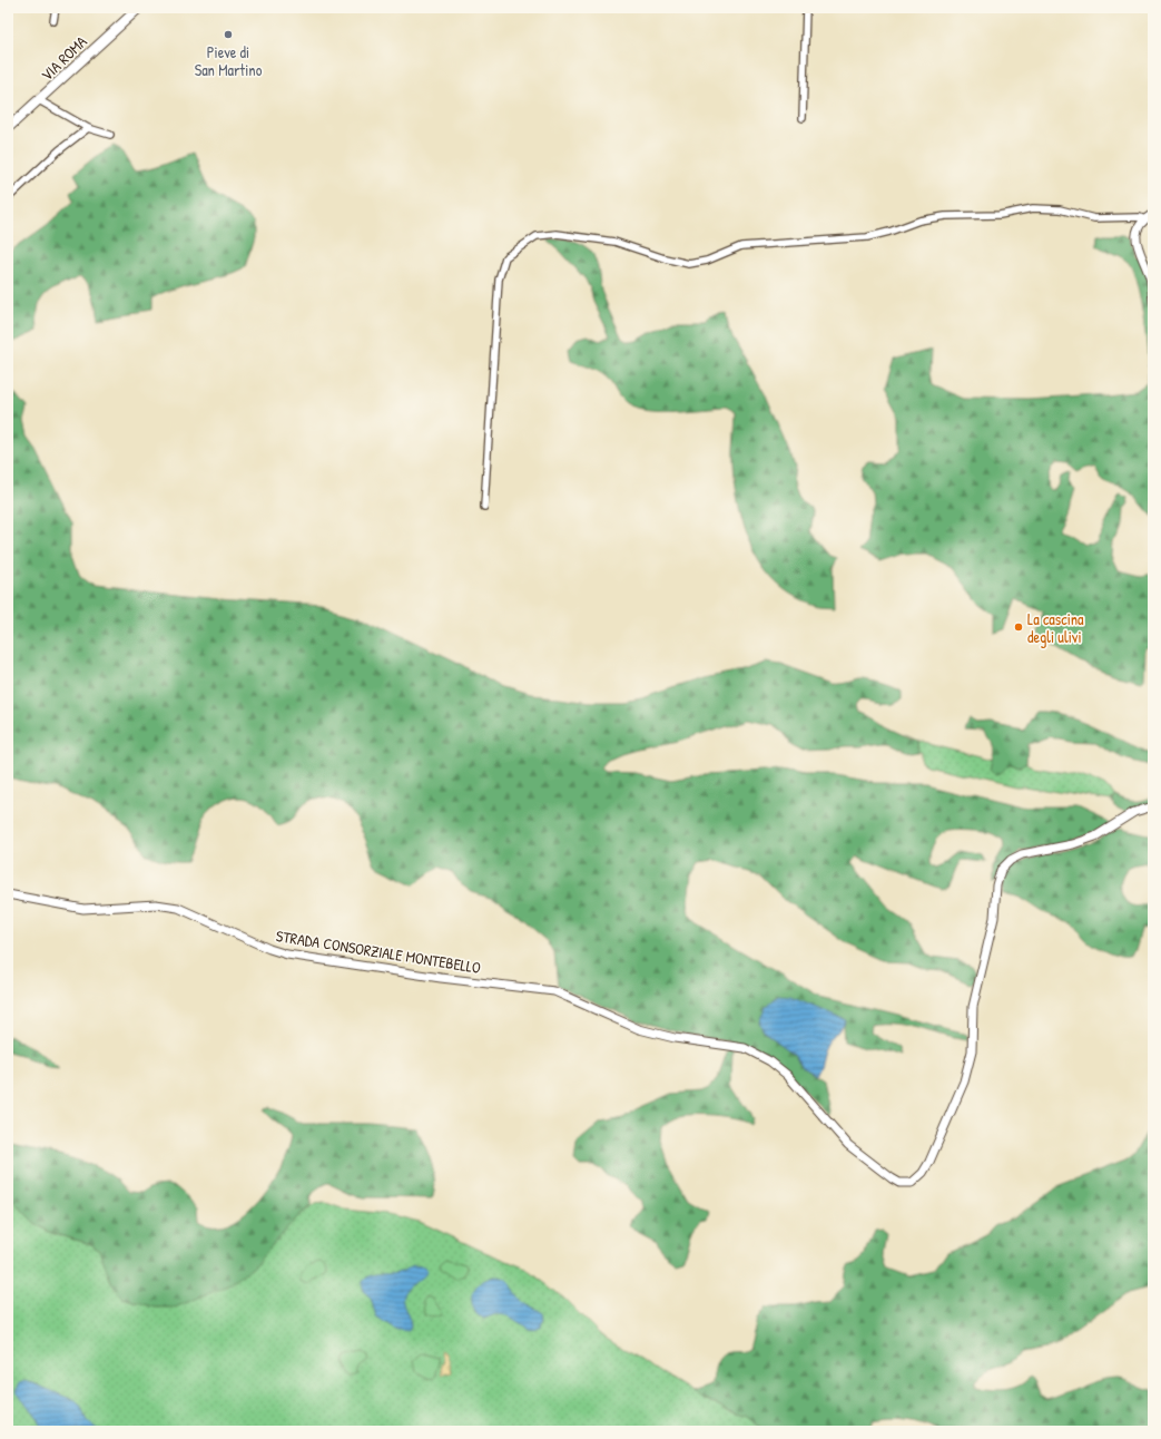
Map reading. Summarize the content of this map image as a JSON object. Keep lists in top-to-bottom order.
{
  "streets": {
    "main road": ["VIA ROMA"],
    "street": ["STRADA CONSORZIALE MONTEBELLO"]
  },
  "places": ["Pieve di San Martino", "La cascina degli ulivi"]
}
